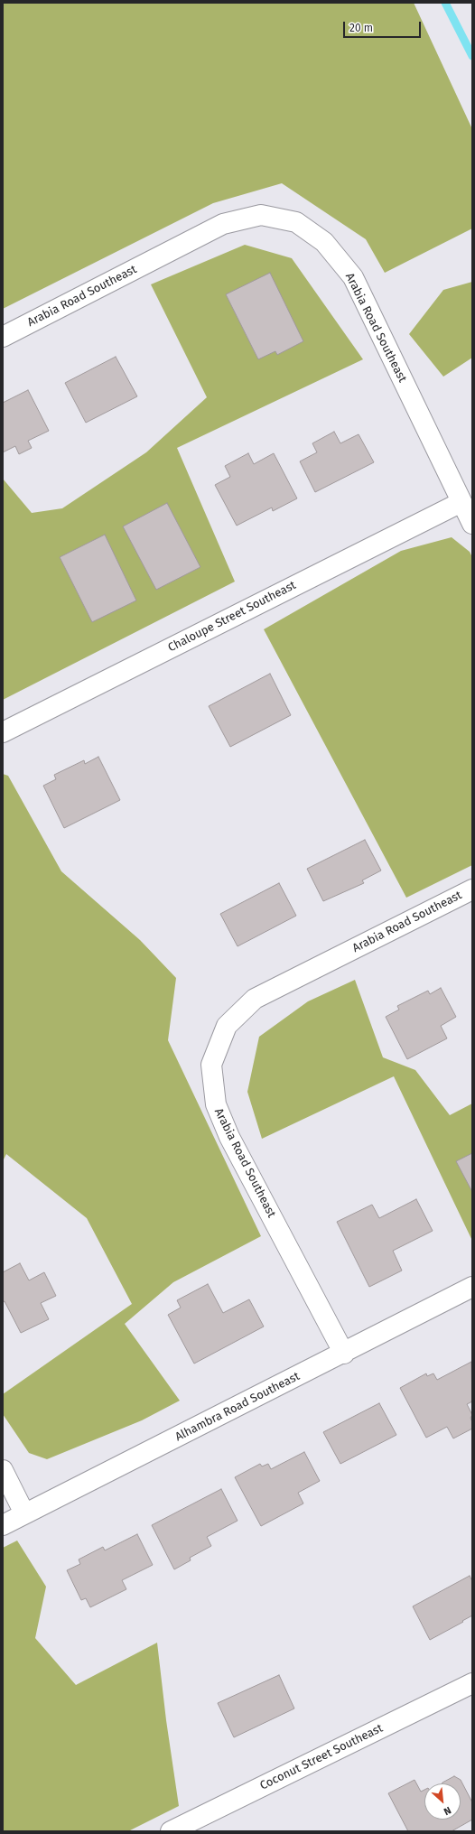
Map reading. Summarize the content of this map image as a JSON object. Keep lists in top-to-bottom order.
{
  "streets": {
    "street": [
      "Arabia Road Southeast",
      "Chaloupe Street Southeast",
      "Alhambra Road Southeast",
      "Coconut Street Southeast"
    ]
  },
  "crossings": [
    ["Arabia Road Southeast", "Chaloupe Street Southeast"],
    ["Arabia Road Southeast", "Alhambra Road Southeast"]
  ],
  "scale_bar": "20 m",
  "north": "bottom right"
}
